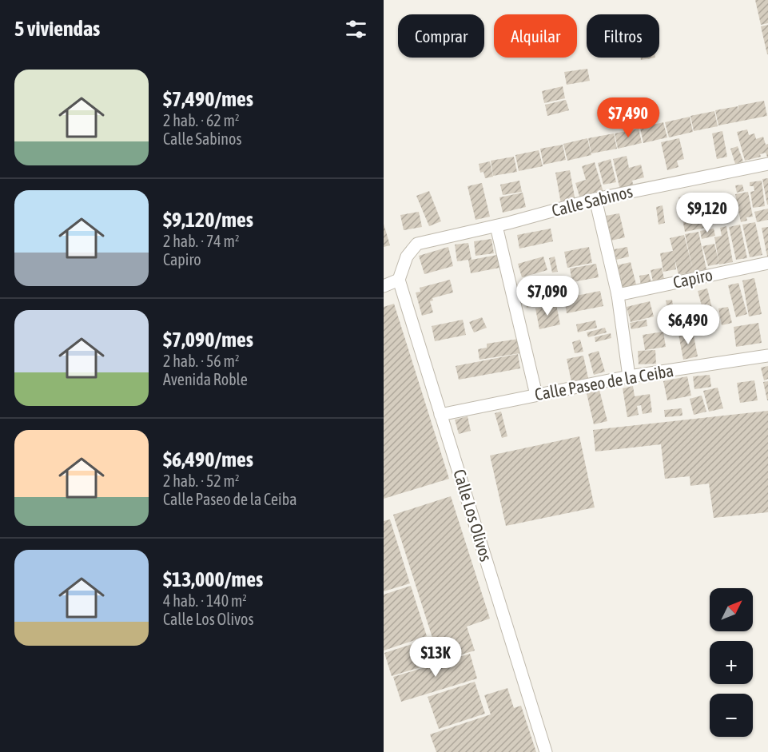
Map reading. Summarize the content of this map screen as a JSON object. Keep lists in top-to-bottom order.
{
  "streets": {
    "street": [
      "Calle Sabinos",
      "Capiro",
      "Calle Paseo de la Ceiba",
      "Calle Los Olivos"
    ]
  },
  "crossings": [
    ["Calle Sabinos", "Calle Los Olivos"],
    ["Calle Paseo de la Ceiba", "Calle Los Olivos"]
  ],
  "north": "top right",
  "page": {
    "heading": "5 viviendas",
    "chip": ["Comprar", "Alquilar", "Filtros"],
    "list": [
      {
        "name": "$7,490/mes",
        "note": "2 hab. · 62 m² · Calle Sabinos"
      },
      {
        "name": "$9,120/mes",
        "note": "2 hab. · 74 m² · Capiro"
      },
      {
        "name": "$7,090/mes",
        "note": "2 hab. · 56 m² · Avenida Roble"
      },
      {
        "name": "$6,490/mes",
        "note": "2 hab. · 52 m² · Calle Paseo de la Ceiba"
      },
      {
        "name": "$13,000/mes",
        "note": "4 hab. · 140 m² · Calle Los Olivos"
      }
    ],
    "price": [
      "$7,490",
      "$9,120",
      "$7,090",
      "$6,490",
      "$13K"
    ],
    "map_buttons": ["+", "−"]
  }
}
